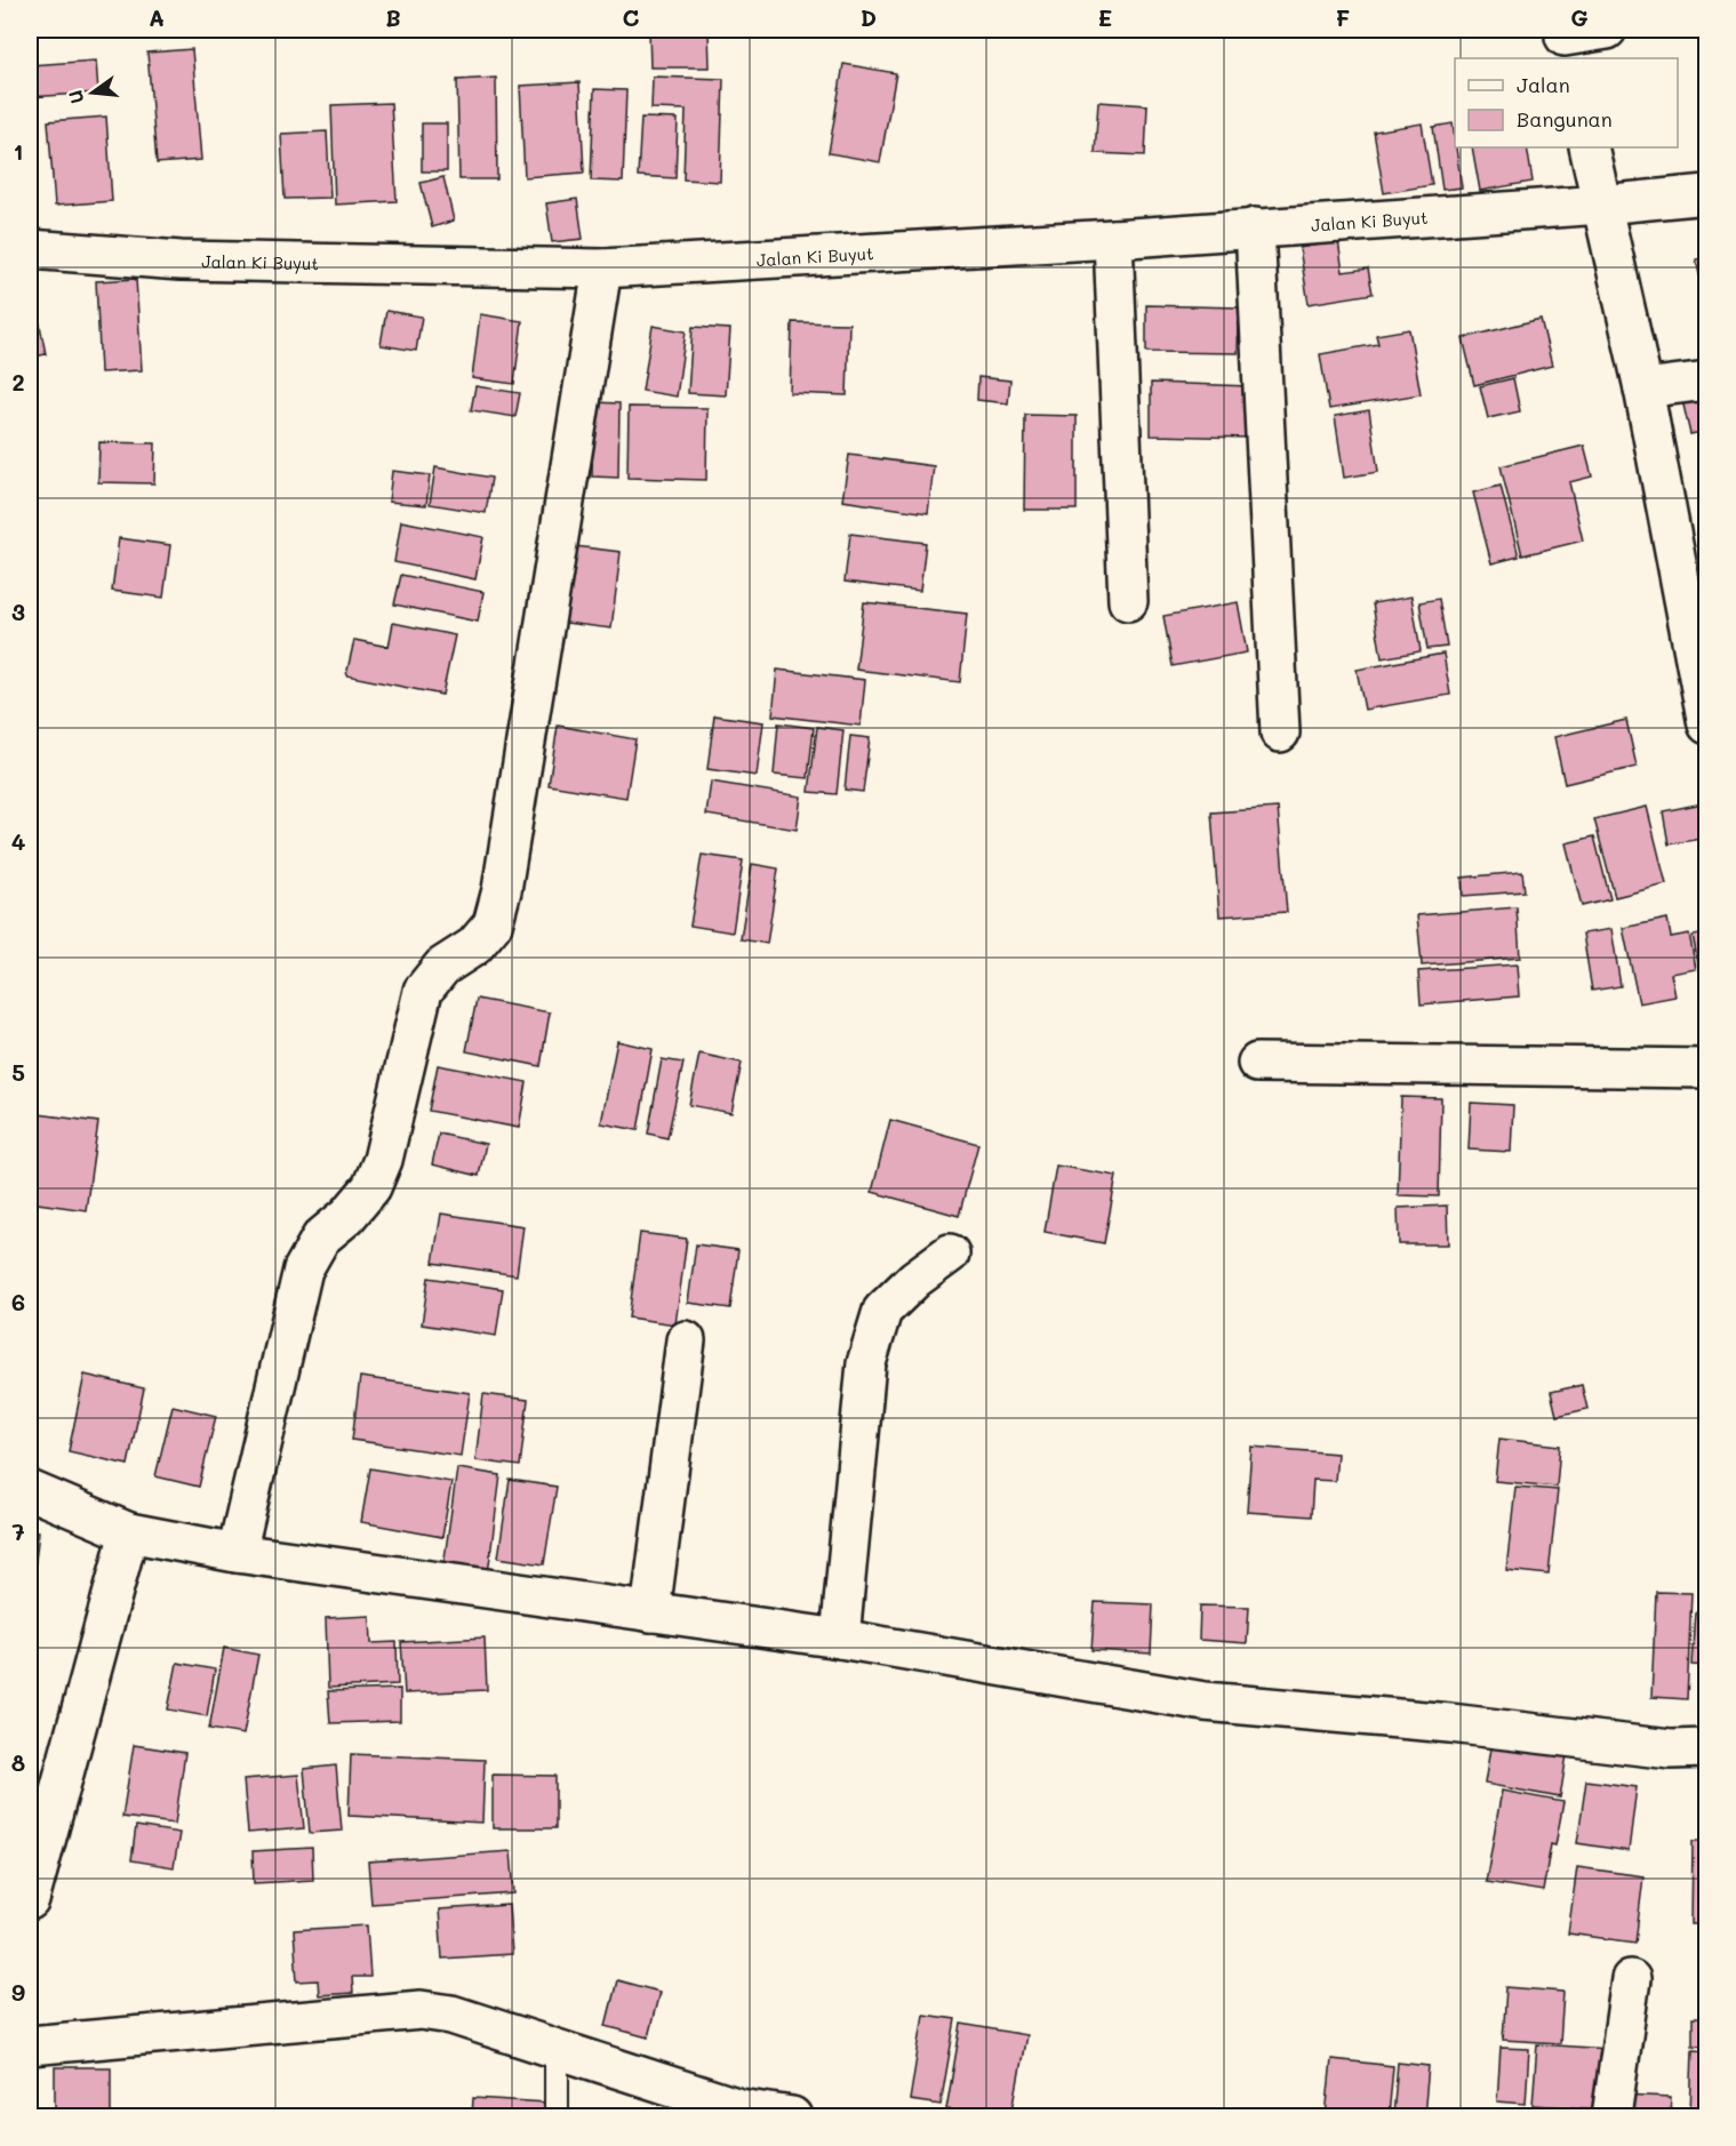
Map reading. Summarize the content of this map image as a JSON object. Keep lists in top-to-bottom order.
{
  "streets": {
    "street": ["Jalan Ki Buyut"]
  },
  "legend": ["Jalan", "Bangunan"],
  "north": "left",
  "grid": {
    "columns": [
      "A",
      "B",
      "C",
      "D",
      "E",
      "F",
      "G"
    ],
    "rows": [
      "1",
      "2",
      "3",
      "4",
      "5",
      "6",
      "7",
      "8",
      "9"
    ]
  }
}
